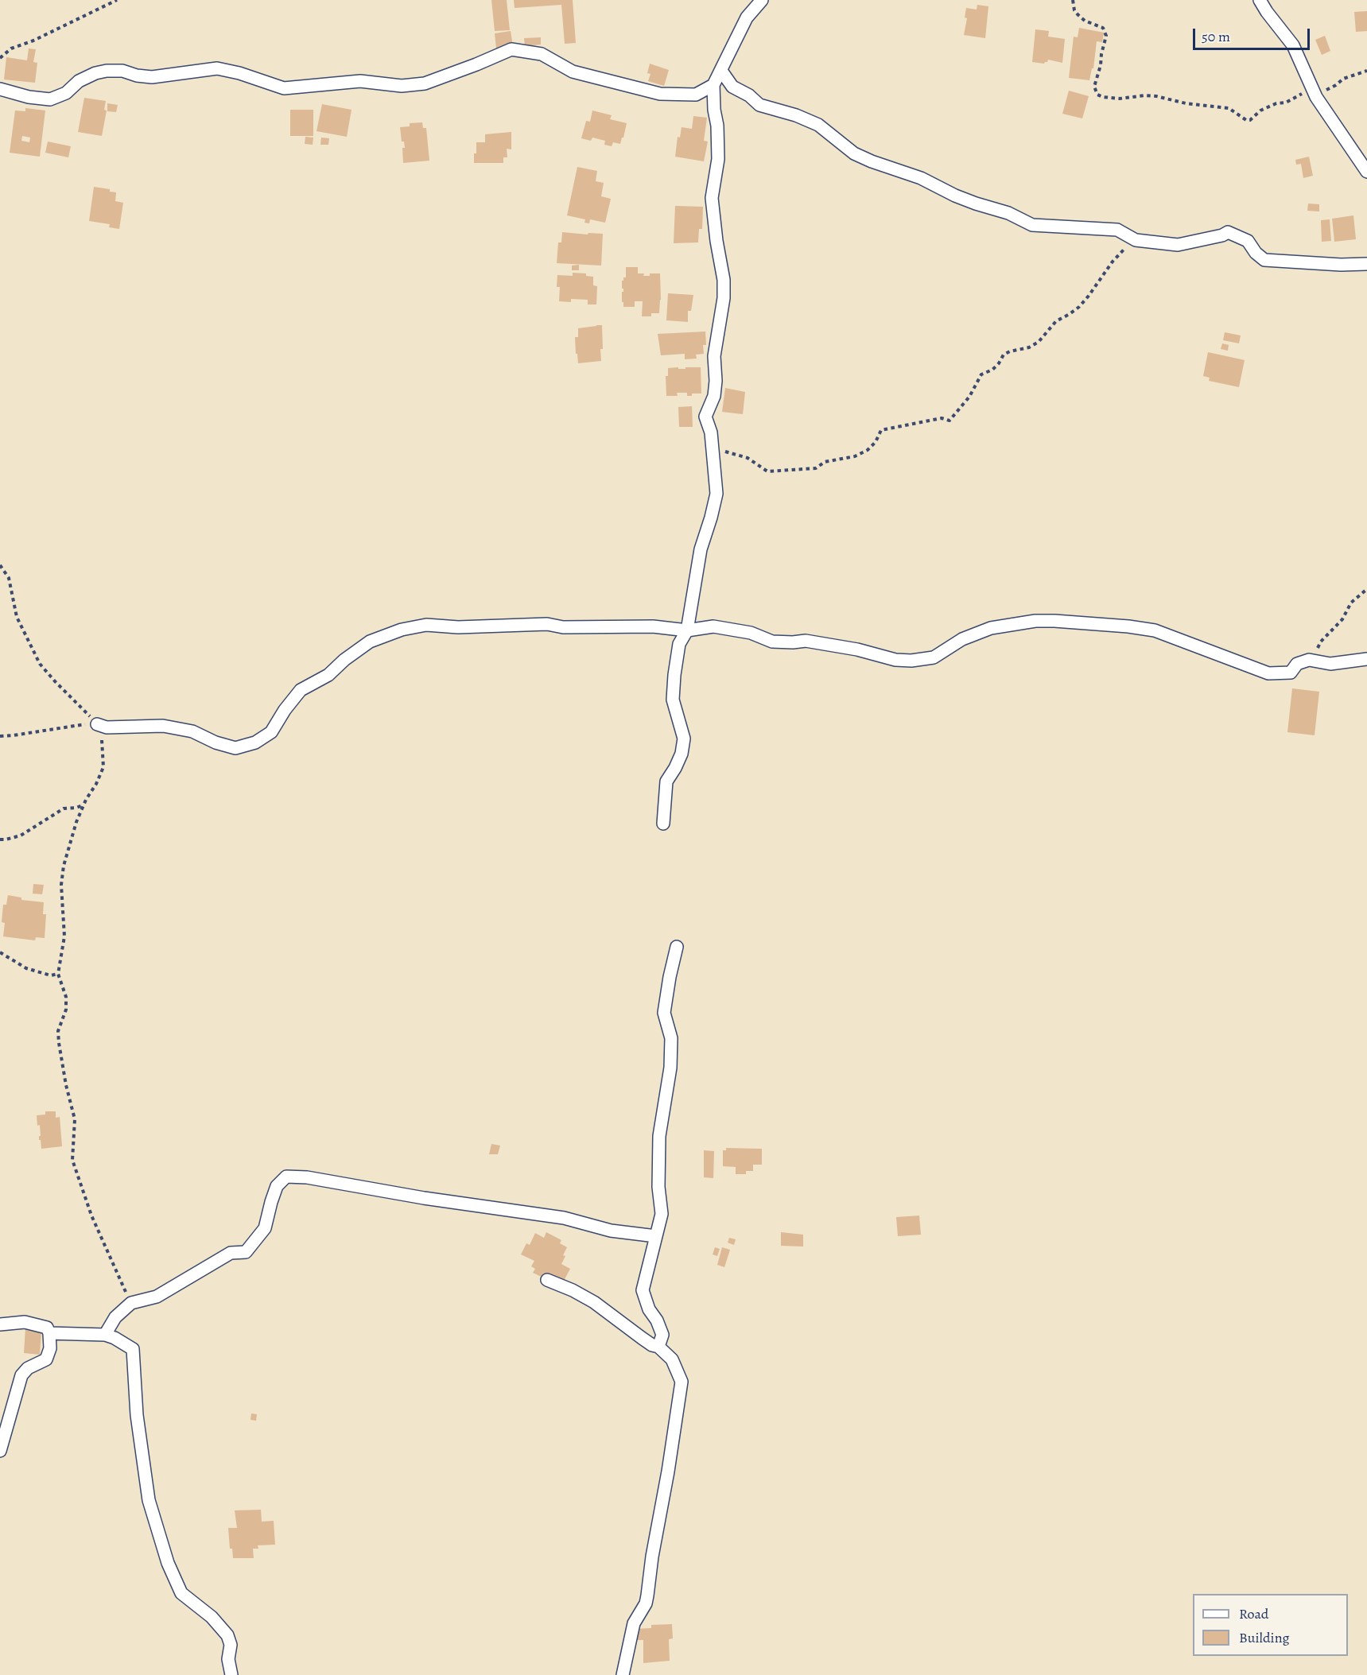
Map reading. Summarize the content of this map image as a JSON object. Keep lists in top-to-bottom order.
{
  "legend": ["Road", "Building"],
  "scale_bar": "50 m"
}
